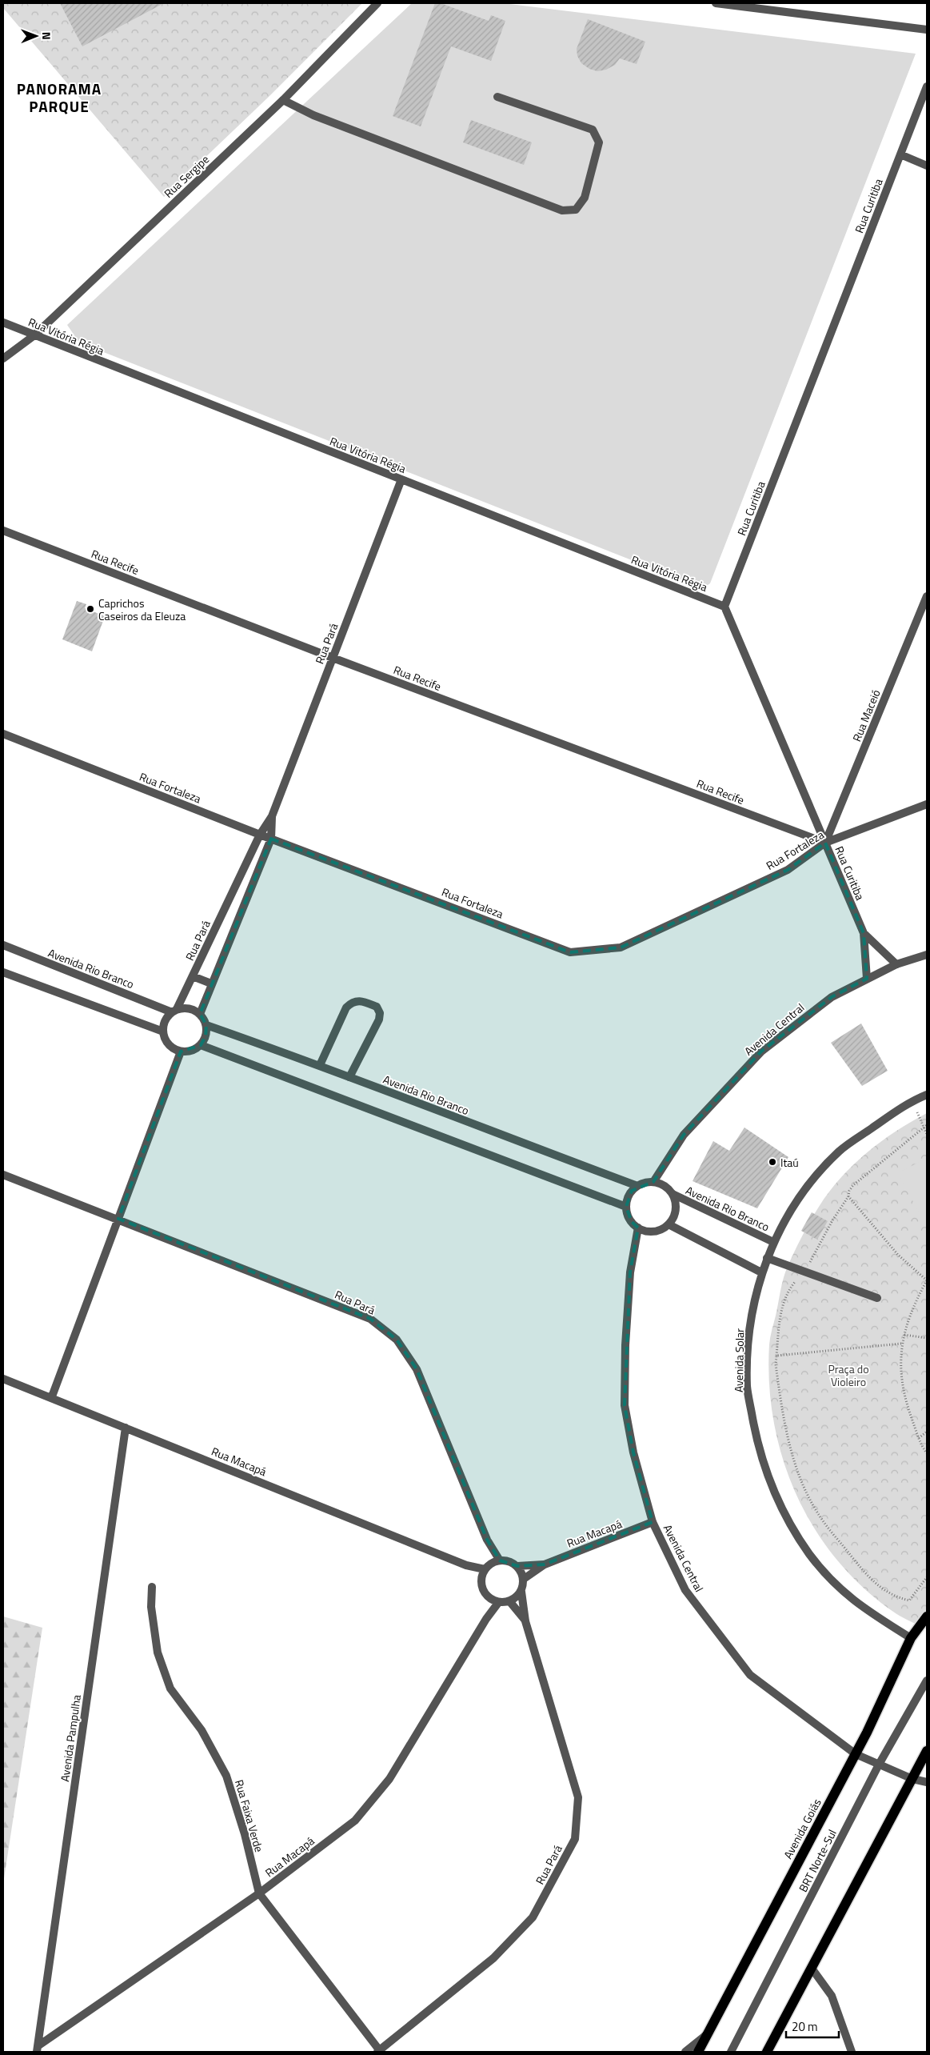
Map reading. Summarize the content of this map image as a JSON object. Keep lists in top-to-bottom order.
{
  "streets": {
    "main road": ["Avenida Goiás"],
    "street": [
      "Rua Sergipe",
      "Rua Curitiba",
      "Rua Vitória Régia",
      "Rua Recife",
      "Rua Pará",
      "Rua Maceió",
      "Rua Fortaleza",
      "Avenida Rio Branco",
      "Avenida Central",
      "Avenida Solar",
      "Rua Macapá",
      "Avenida Pampulha",
      "Rua Faixa Verde",
      "BRT Norte-Sul"
    ]
  },
  "crossings": [
    ["Rua Sergipe", "Rua Vitória Régia"],
    ["Rua Curitiba", "Rua Vitória Régia"],
    ["Rua Curitiba", "Rua Recife"],
    ["Rua Curitiba", "Rua Maceió"],
    ["Rua Curitiba", "Rua Fortaleza"],
    ["Rua Curitiba", "Avenida Central"],
    ["Rua Vitória Régia", "Rua Pará"],
    ["Rua Recife", "Rua Pará"],
    ["Rua Recife", "Rua Maceió"],
    ["Rua Recife", "Rua Fortaleza"],
    ["Rua Pará", "Rua Fortaleza"],
    ["Rua Pará", "Avenida Rio Branco"],
    ["Rua Pará", "Rua Macapá"],
    ["Rua Pará", "Rua Faixa Verde"],
    ["Rua Maceió", "Rua Fortaleza"],
    ["Avenida Rio Branco", "Avenida Central"],
    ["Avenida Rio Branco", "Avenida Solar"],
    ["Avenida Central", "Rua Macapá"],
    ["Avenida Central", "Avenida Goiás"],
    ["Avenida Central", "BRT Norte-Sul"],
    ["Avenida Solar", "Avenida Goiás"],
    ["Rua Macapá", "Avenida Pampulha"],
    ["Rua Macapá", "Rua Faixa Verde"]
  ],
  "districts": ["PANORAMA PARQUE"],
  "parks": ["Praça do Violeiro"],
  "places": ["Caprichos Caseiros da Eleuza", "Itaú"],
  "scale_bar": "20 m",
  "north": "right"
}
